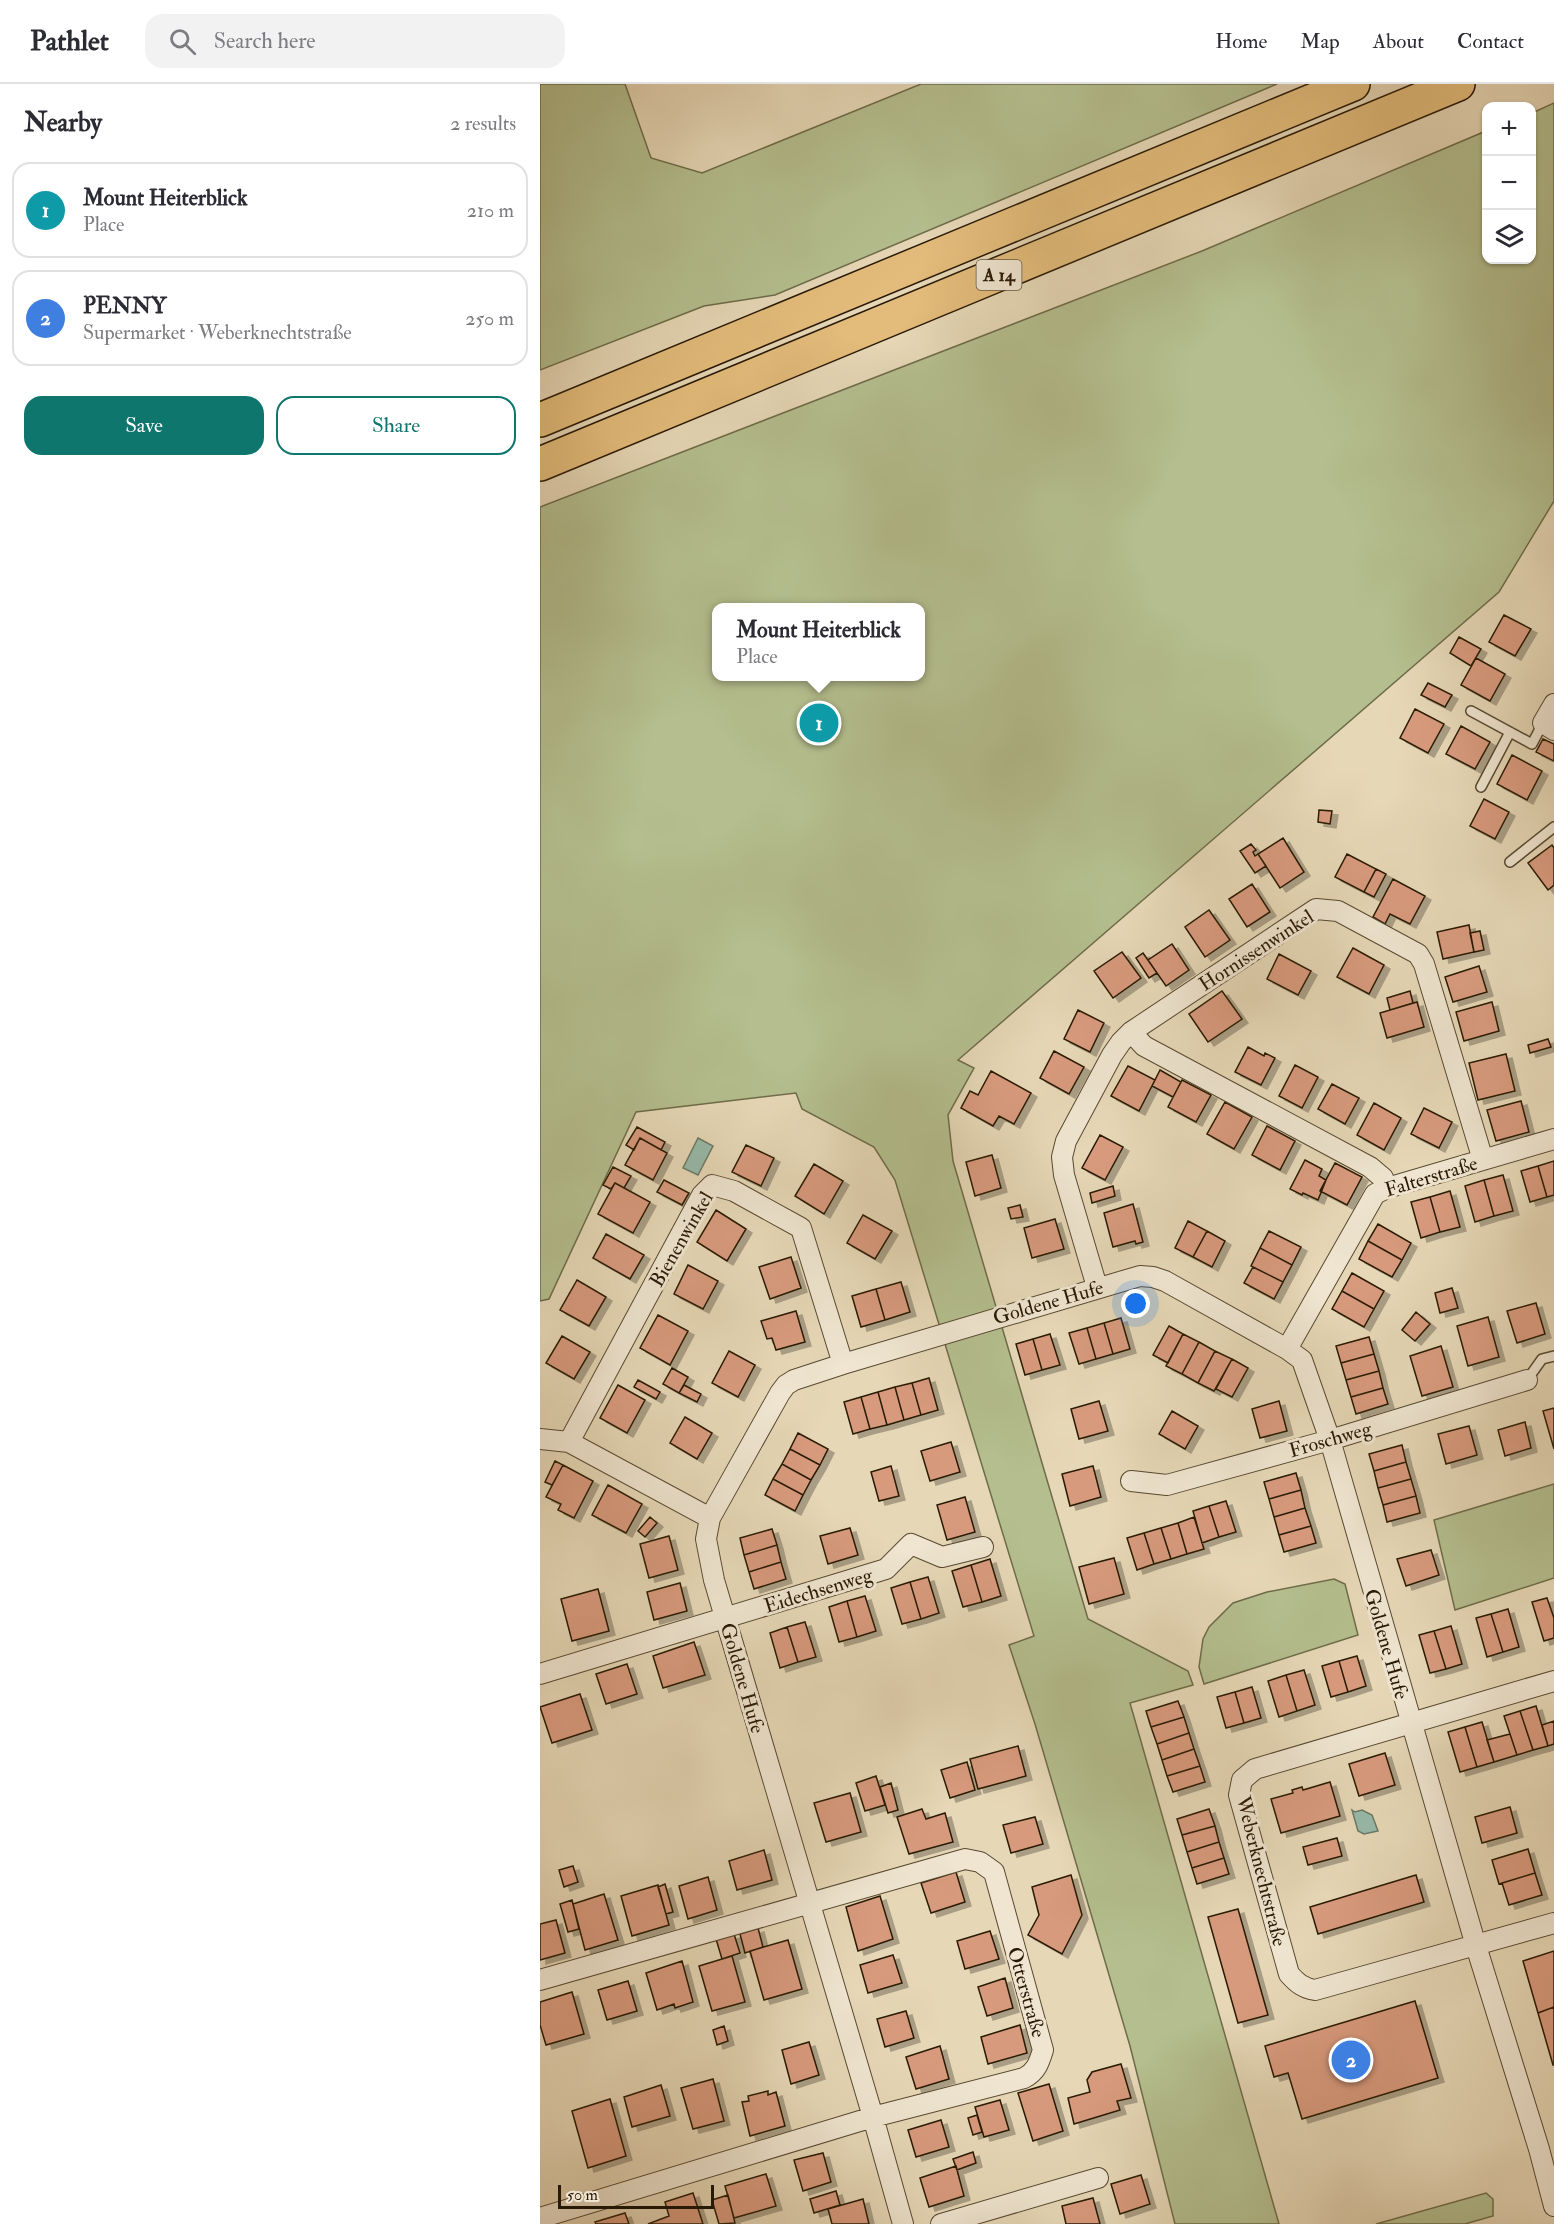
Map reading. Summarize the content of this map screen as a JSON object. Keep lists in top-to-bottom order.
{
  "streets": {
    "highway": ["A 14"],
    "street": [
      "Hornissenwinkel",
      "Falterstraße",
      "Bienenwinkel",
      "Goldene Hufe",
      "Froschweg",
      "Eidechsenweg",
      "Weberknechtstraße",
      "Otterstraße"
    ]
  },
  "crossings": [
    ["Hornissenwinkel", "Falterstraße"],
    ["Hornissenwinkel", "Goldene Hufe"],
    ["Falterstraße", "Goldene Hufe"],
    ["Bienenwinkel", "Goldene Hufe"],
    ["Goldene Hufe", "Froschweg"],
    ["Goldene Hufe", "Eidechsenweg"],
    ["Goldene Hufe", "Weberknechtstraße"],
    ["Goldene Hufe", "Otterstraße"]
  ],
  "scale_bar": "50 m",
  "page": {
    "header": "Pathlet",
    "search": "Search here",
    "nav": [
      "Home",
      "Map",
      "About",
      "Contact"
    ],
    "heading": ["Nearby", "2 results"],
    "map_buttons": ["+", "−"],
    "list": [
      {
        "mark": "1",
        "name": "Mount Heiterblick",
        "note": "Place",
        "value": "210 m"
      },
      {
        "mark": "2",
        "name": "PENNY",
        "note": "Supermarket · Weberknechtstraße",
        "value": "250 m"
      }
    ],
    "buttons": ["Save", "Share"],
    "popup": ["Mount Heiterblick", "Place"],
    "pins": ["1", "2"],
    "scale": "50 m"
  }
}
